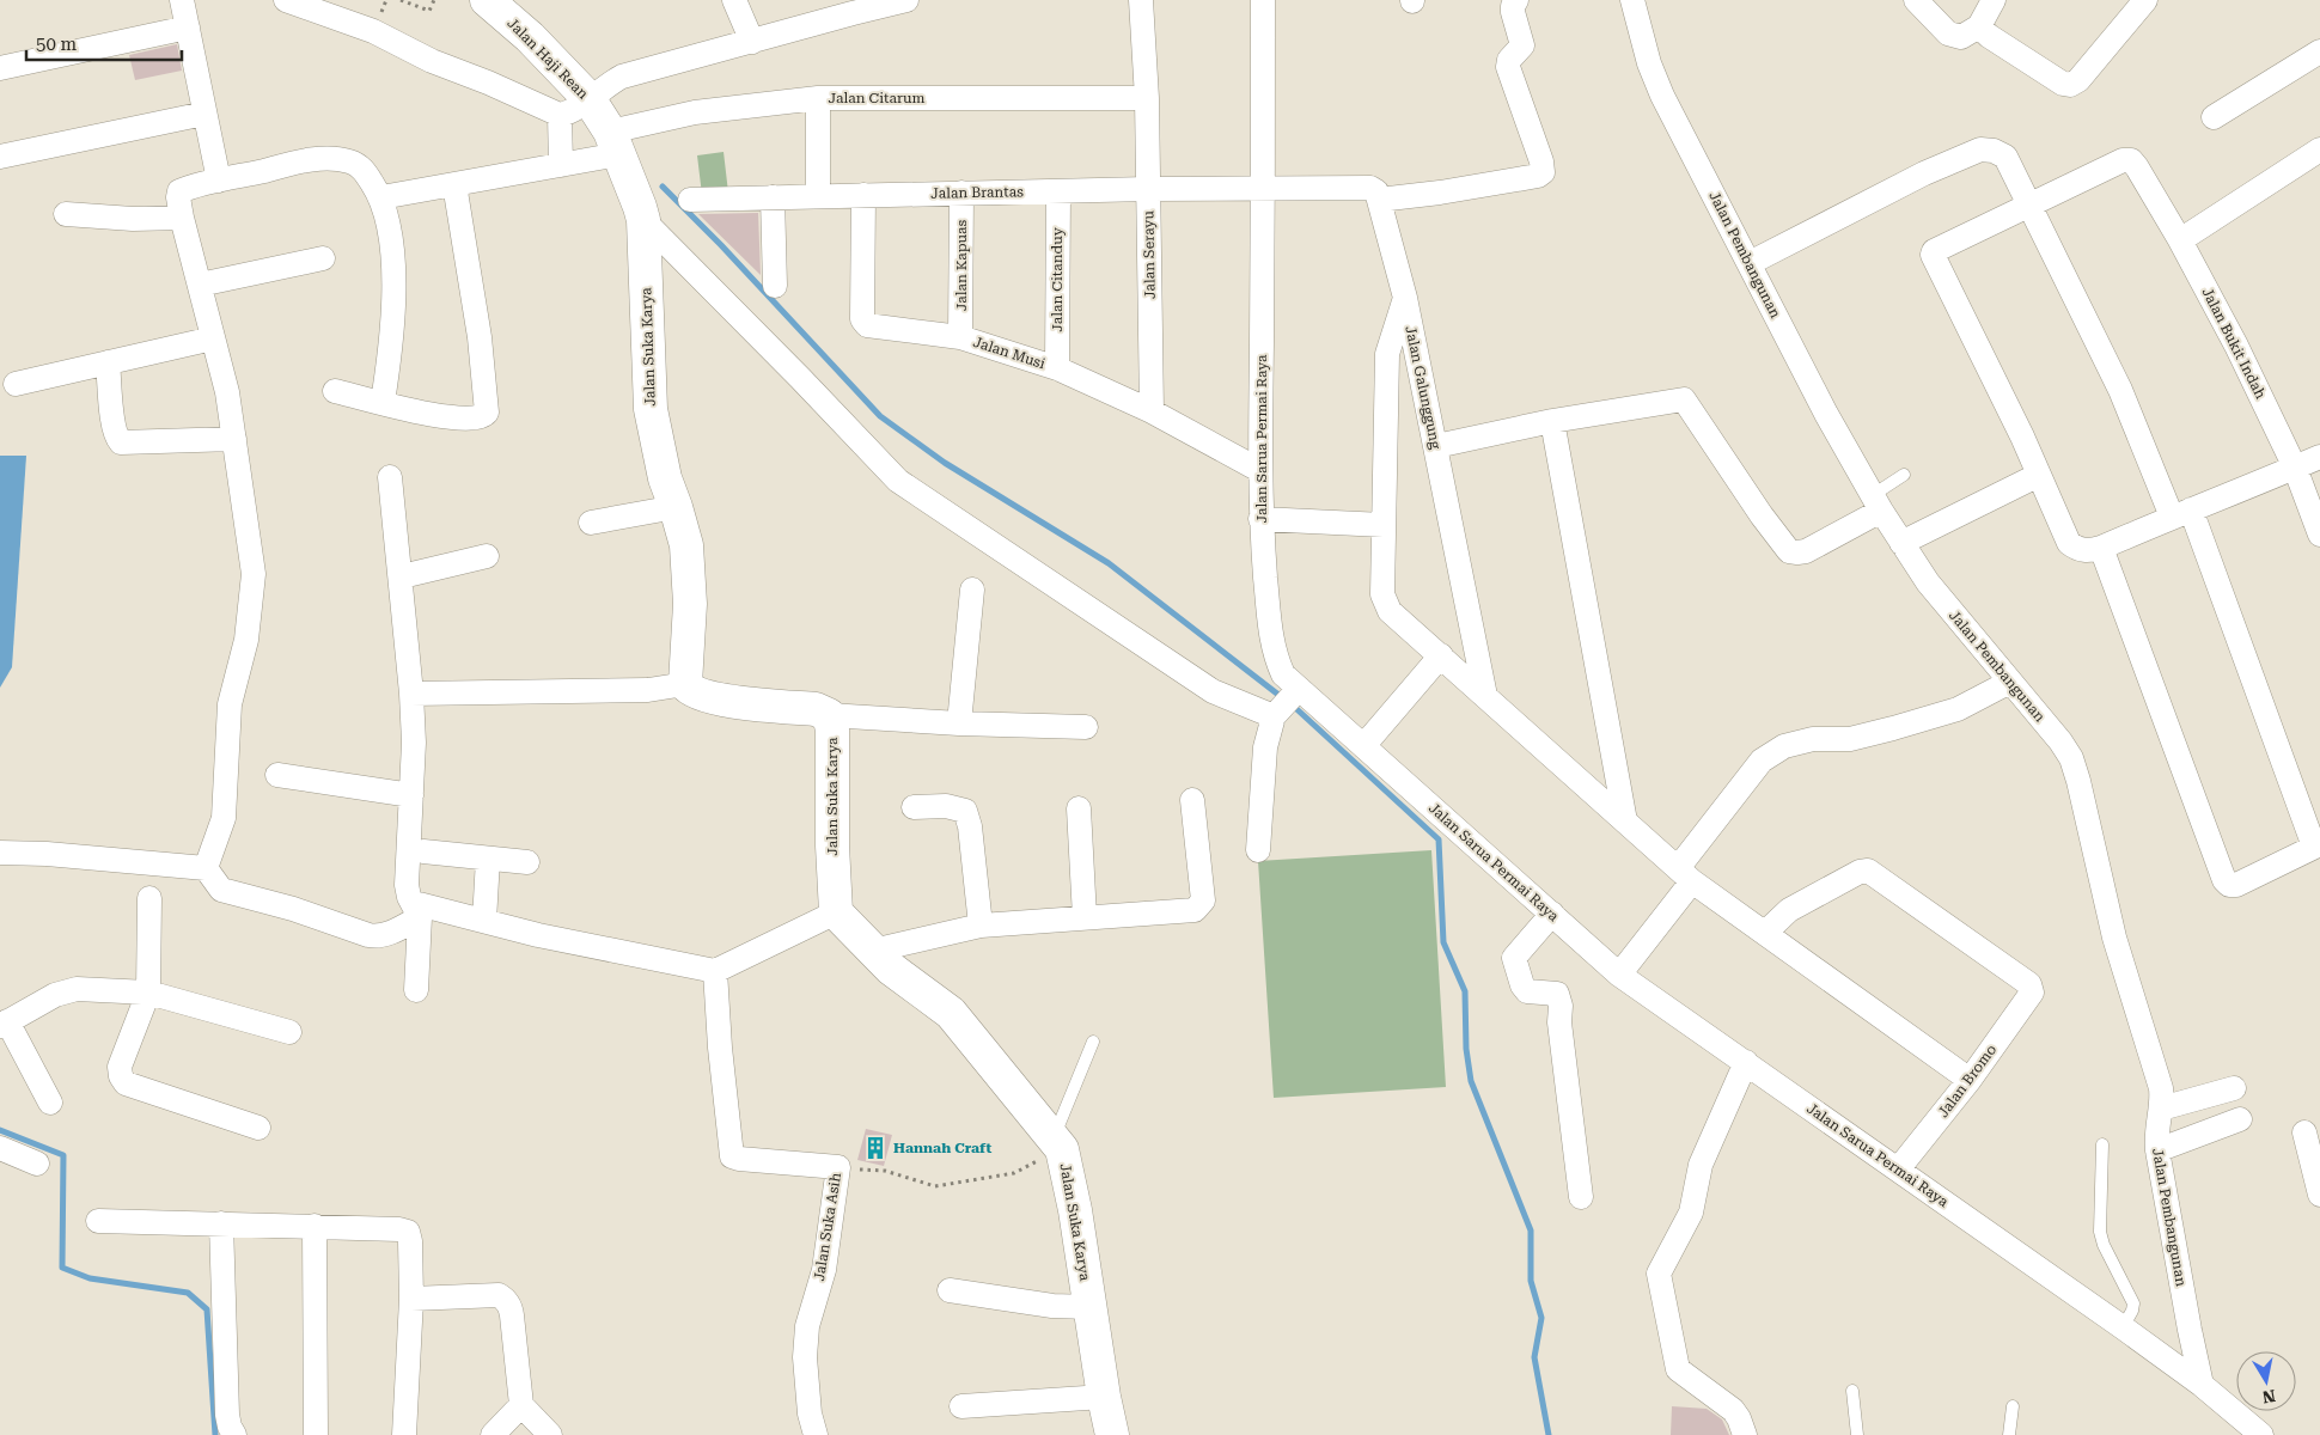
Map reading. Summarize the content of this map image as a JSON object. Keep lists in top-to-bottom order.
{
  "streets": {
    "street": [
      "Jalan Haji Rean",
      "Jalan Citarum",
      "Jalan Brantas",
      "Jalan Serayu",
      "Jalan Pembangunan",
      "Jalan Kapuas",
      "Jalan Citanduy",
      "Jalan Bukit Indah",
      "Jalan Suka Karya",
      "Jalan Musi",
      "Jalan Galunggung",
      "Jalan Sarua Permai Raya",
      "Jalan Bromo",
      "Jalan Suka Asih"
    ]
  },
  "crossings": [
    ["Jalan Haji Rean", "Jalan Citarum"],
    ["Jalan Haji Rean", "Jalan Suka Karya"],
    ["Jalan Citarum", "Jalan Serayu"],
    ["Jalan Citarum", "Jalan Suka Karya"],
    ["Jalan Brantas", "Jalan Serayu"],
    ["Jalan Brantas", "Jalan Kapuas"],
    ["Jalan Brantas", "Jalan Citanduy"],
    ["Jalan Brantas", "Jalan Musi"],
    ["Jalan Brantas", "Jalan Sarua Permai Raya"],
    ["Jalan Serayu", "Jalan Musi"],
    ["Jalan Pembangunan", "Jalan Sarua Permai Raya"],
    ["Jalan Kapuas", "Jalan Musi"],
    ["Jalan Citanduy", "Jalan Musi"],
    ["Jalan Musi", "Jalan Sarua Permai Raya"],
    ["Jalan Sarua Permai Raya", "Jalan Bromo"]
  ],
  "places": {
    "building": ["Hannah Craft"]
  },
  "scale_bar": "50 m",
  "north": "bottom"
}
